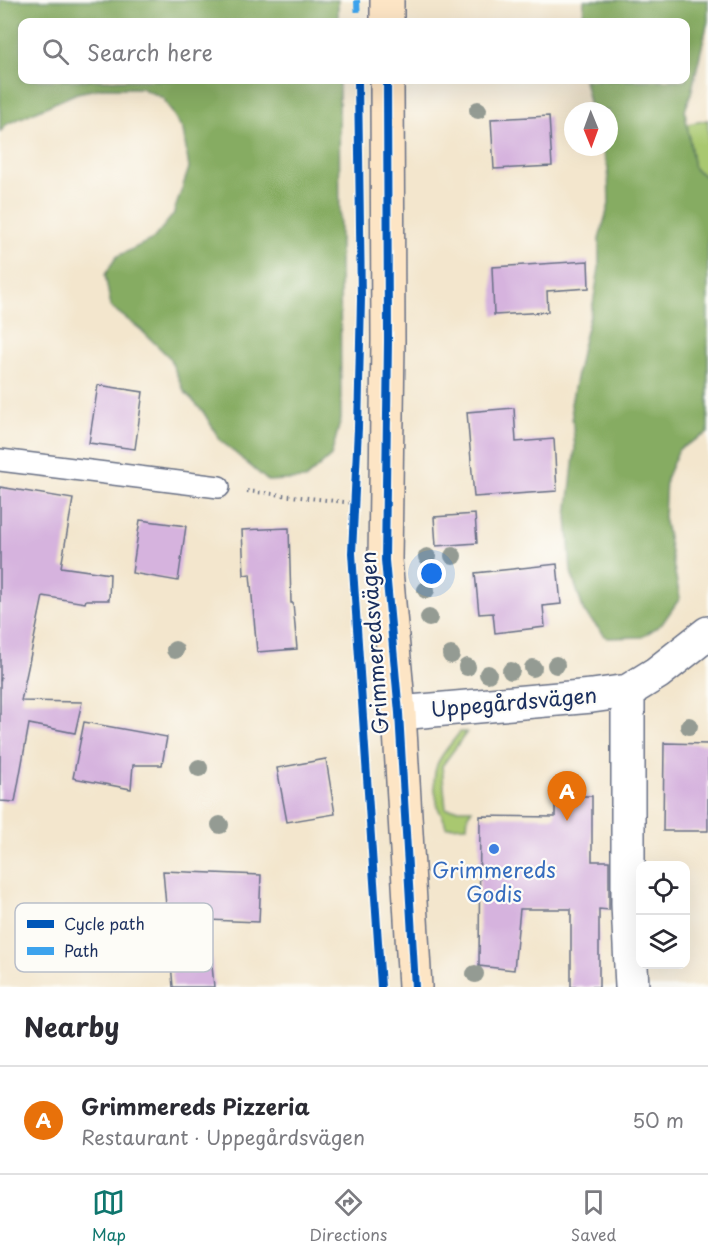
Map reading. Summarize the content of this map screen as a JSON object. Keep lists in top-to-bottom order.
{
  "streets": {
    "street": ["Grimmeredsvägen", "Uppegårdsvägen"]
  },
  "crossings": [
    ["Grimmeredsvägen", "Uppegårdsvägen"]
  ],
  "places": ["Grimmereds Godis"],
  "legend": ["Cycle path", "Path"],
  "north": "bottom",
  "page": {
    "search": "Search here",
    "pins": "A",
    "heading": "Nearby",
    "list": [
      {
        "mark": "A",
        "name": "Grimmereds Pizzeria",
        "note": "Restaurant · Uppegårdsvägen",
        "value": "50 m"
      }
    ],
    "nav": ["Map", "Directions", "Saved"]
  }
}
